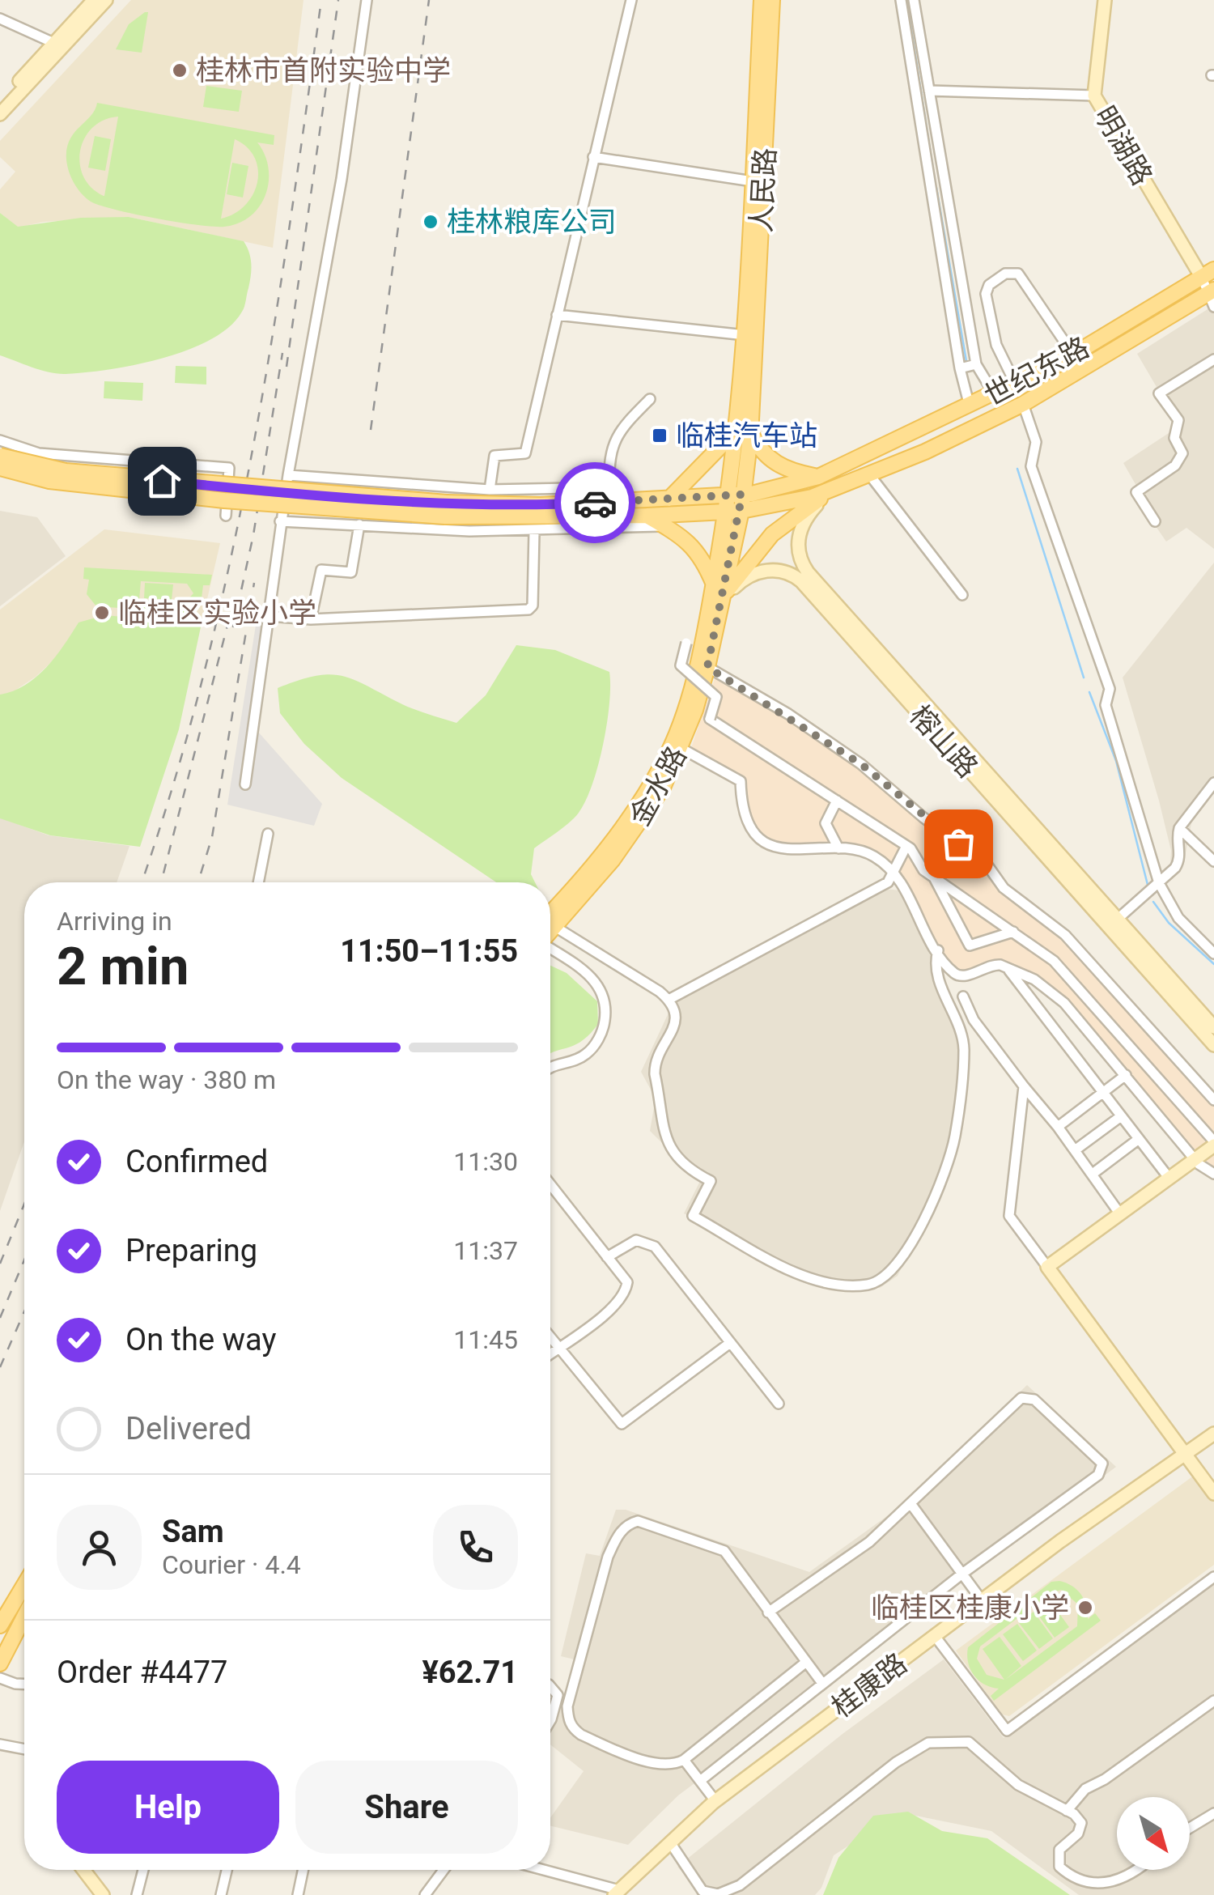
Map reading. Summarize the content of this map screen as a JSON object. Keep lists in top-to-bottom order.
{
  "streets": {
    "main road": [
      "明湖路",
      "人民路",
      "世纪东路",
      "榕山路",
      "金水路",
      "桂康路"
    ]
  },
  "crossings": [
    ["明湖路", "世纪东路"],
    ["世纪东路", "榕山路"],
    ["榕山路", "金水路"]
  ],
  "places": {
    "other": [
      "桂林市首附实验中学",
      "桂林粮库公司",
      "临桂区实验小学",
      "临桂区桂康小学"
    ],
    "transit": ["临桂汽车站"]
  },
  "north": "bottom right",
  "page": {
    "heading": ["2 min", "Arriving in", "11:50–11:55"],
    "panel": [
      "Sam",
      "Courier · 4.4",
      "Order #4477",
      "¥62.71"
    ],
    "bar": "On the way · 380 m",
    "list": [
      ["Confirmed", "11:30"],
      ["Preparing", "11:37"],
      ["On the way", "11:45"],
      "Delivered"
    ],
    "buttons": ["Help", "Share"]
  }
}
